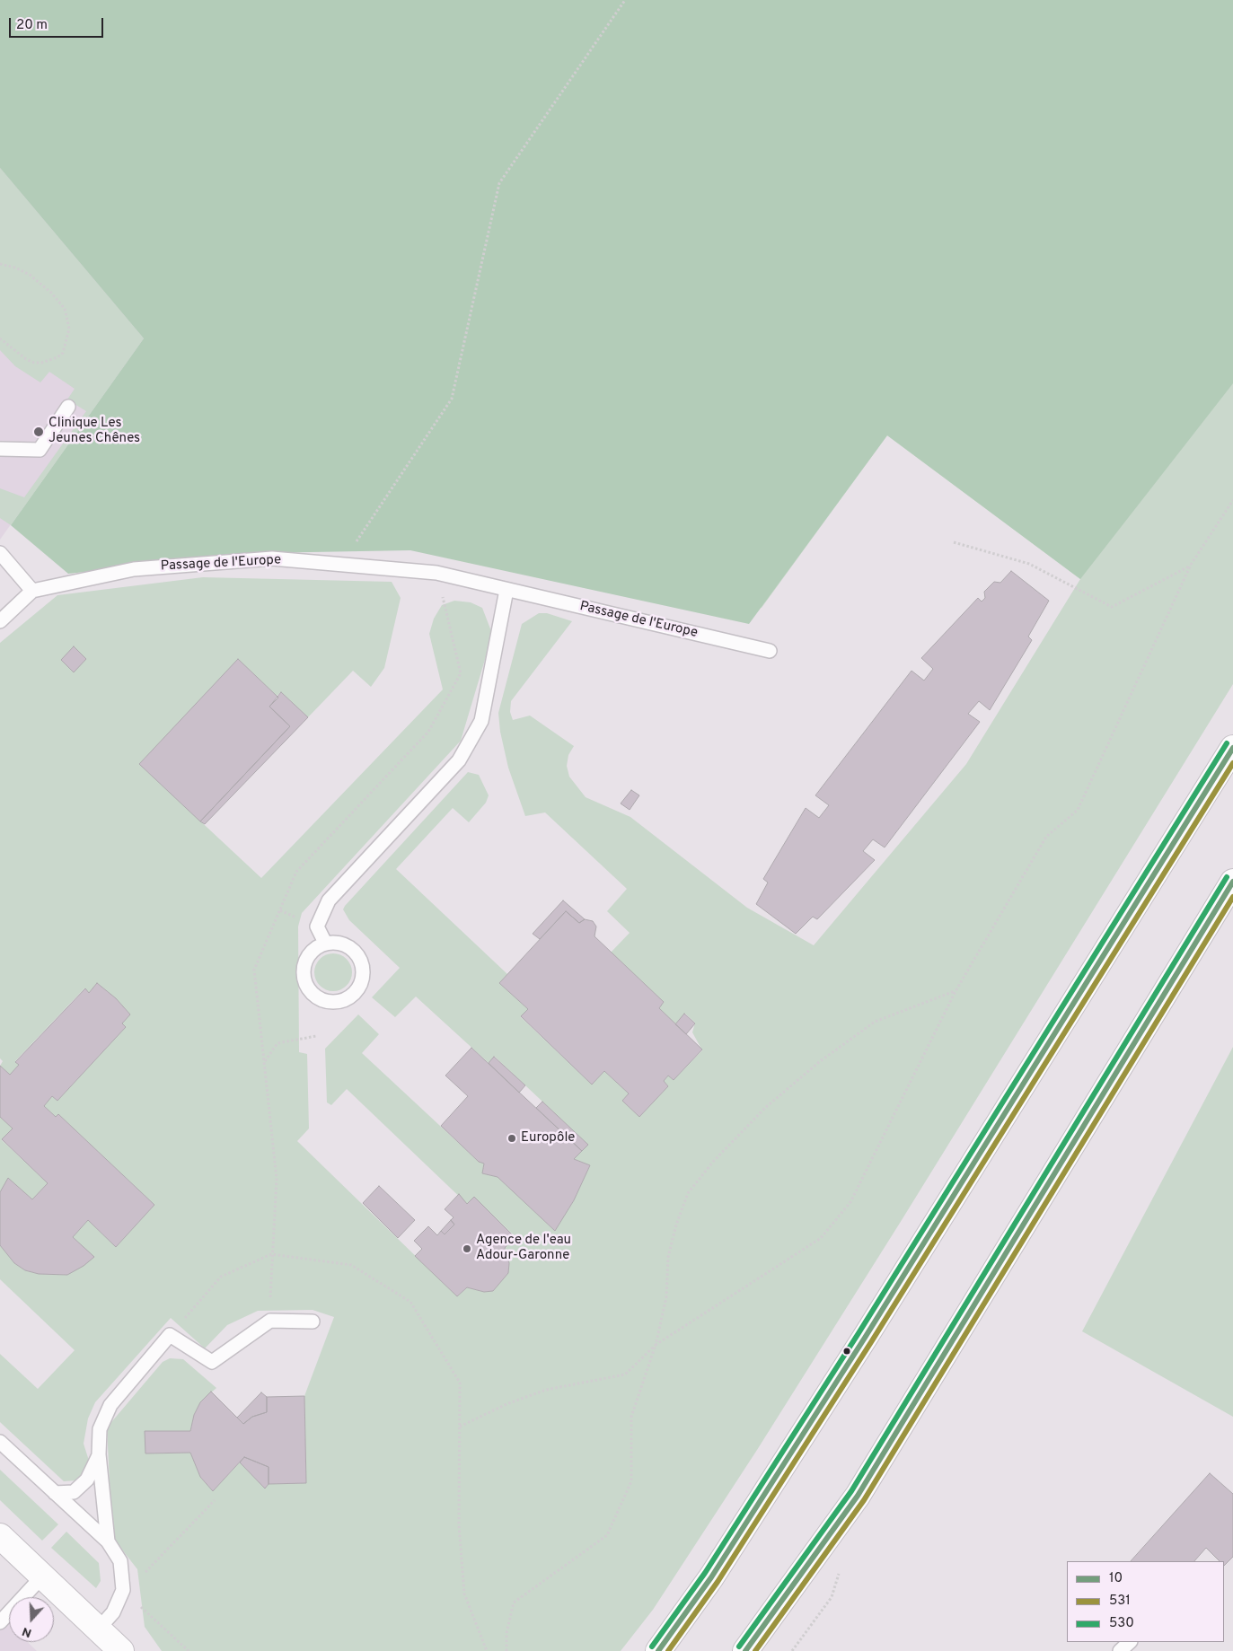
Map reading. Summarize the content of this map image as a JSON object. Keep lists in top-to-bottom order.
{
  "streets": {
    "lane": ["Passage de l'Europe"]
  },
  "places": ["Clinique Les Jeunes Chênes", "Europôle", "Agence de l'eau Adour-Garonne"],
  "lines": ["transit line 530", "transit line 10", "transit line 531"],
  "legend": ["10", "531", "530"],
  "scale_bar": "20 m",
  "north": "bottom"
}
